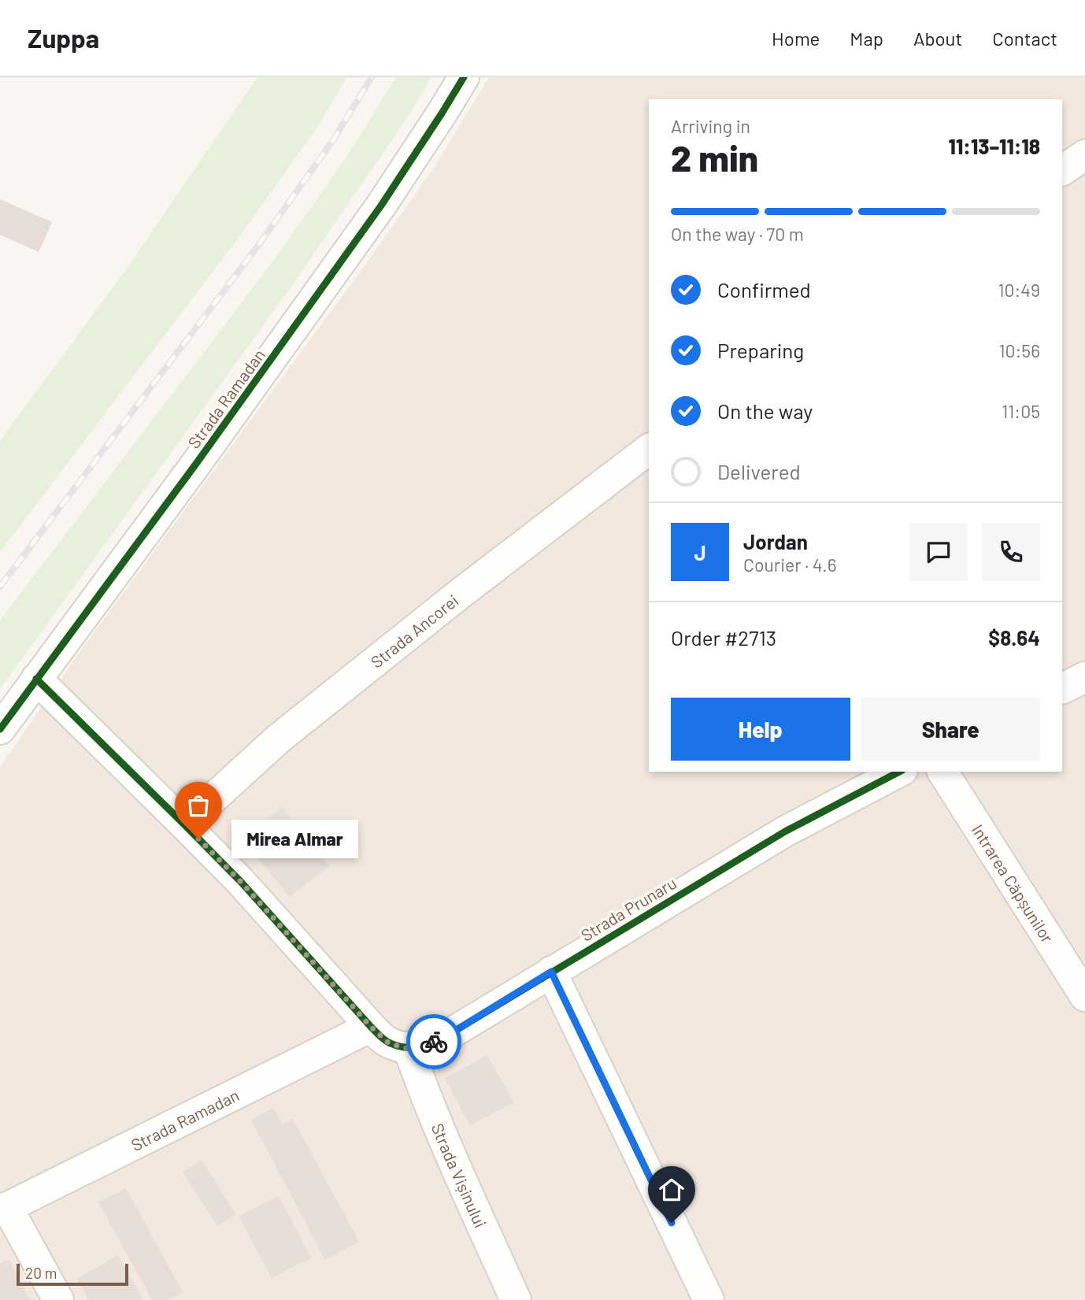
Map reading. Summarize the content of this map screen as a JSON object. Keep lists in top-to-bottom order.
{
  "streets": {
    "street": [
      "Strada Ramadan",
      "Strada Ancorei",
      "Intrarea Căpșunilor",
      "Strada Prunaru",
      "Strada Vișinului"
    ]
  },
  "crossings": [
    ["Strada Prunaru", "Strada Vișinului"]
  ],
  "places": ["Mirea Almar"],
  "scale_bar": "20 m",
  "page": {
    "header": "Zuppa",
    "nav": [
      "Home",
      "Map",
      "About",
      "Contact"
    ],
    "heading": ["2 min", "Arriving in", "11:13–11:18"],
    "panel": [
      "Jordan",
      "Courier · 4.6",
      "Order #2713",
      "$8.64"
    ],
    "bar": "On the way · 70 m",
    "list": [
      ["Confirmed", "10:49"],
      ["Preparing", "10:56"],
      ["On the way", "11:05"],
      "Delivered"
    ],
    "round": "J",
    "buttons": ["Help", "Share"],
    "bubble": "Mirea Almar",
    "scale": "20 m"
  }
}
